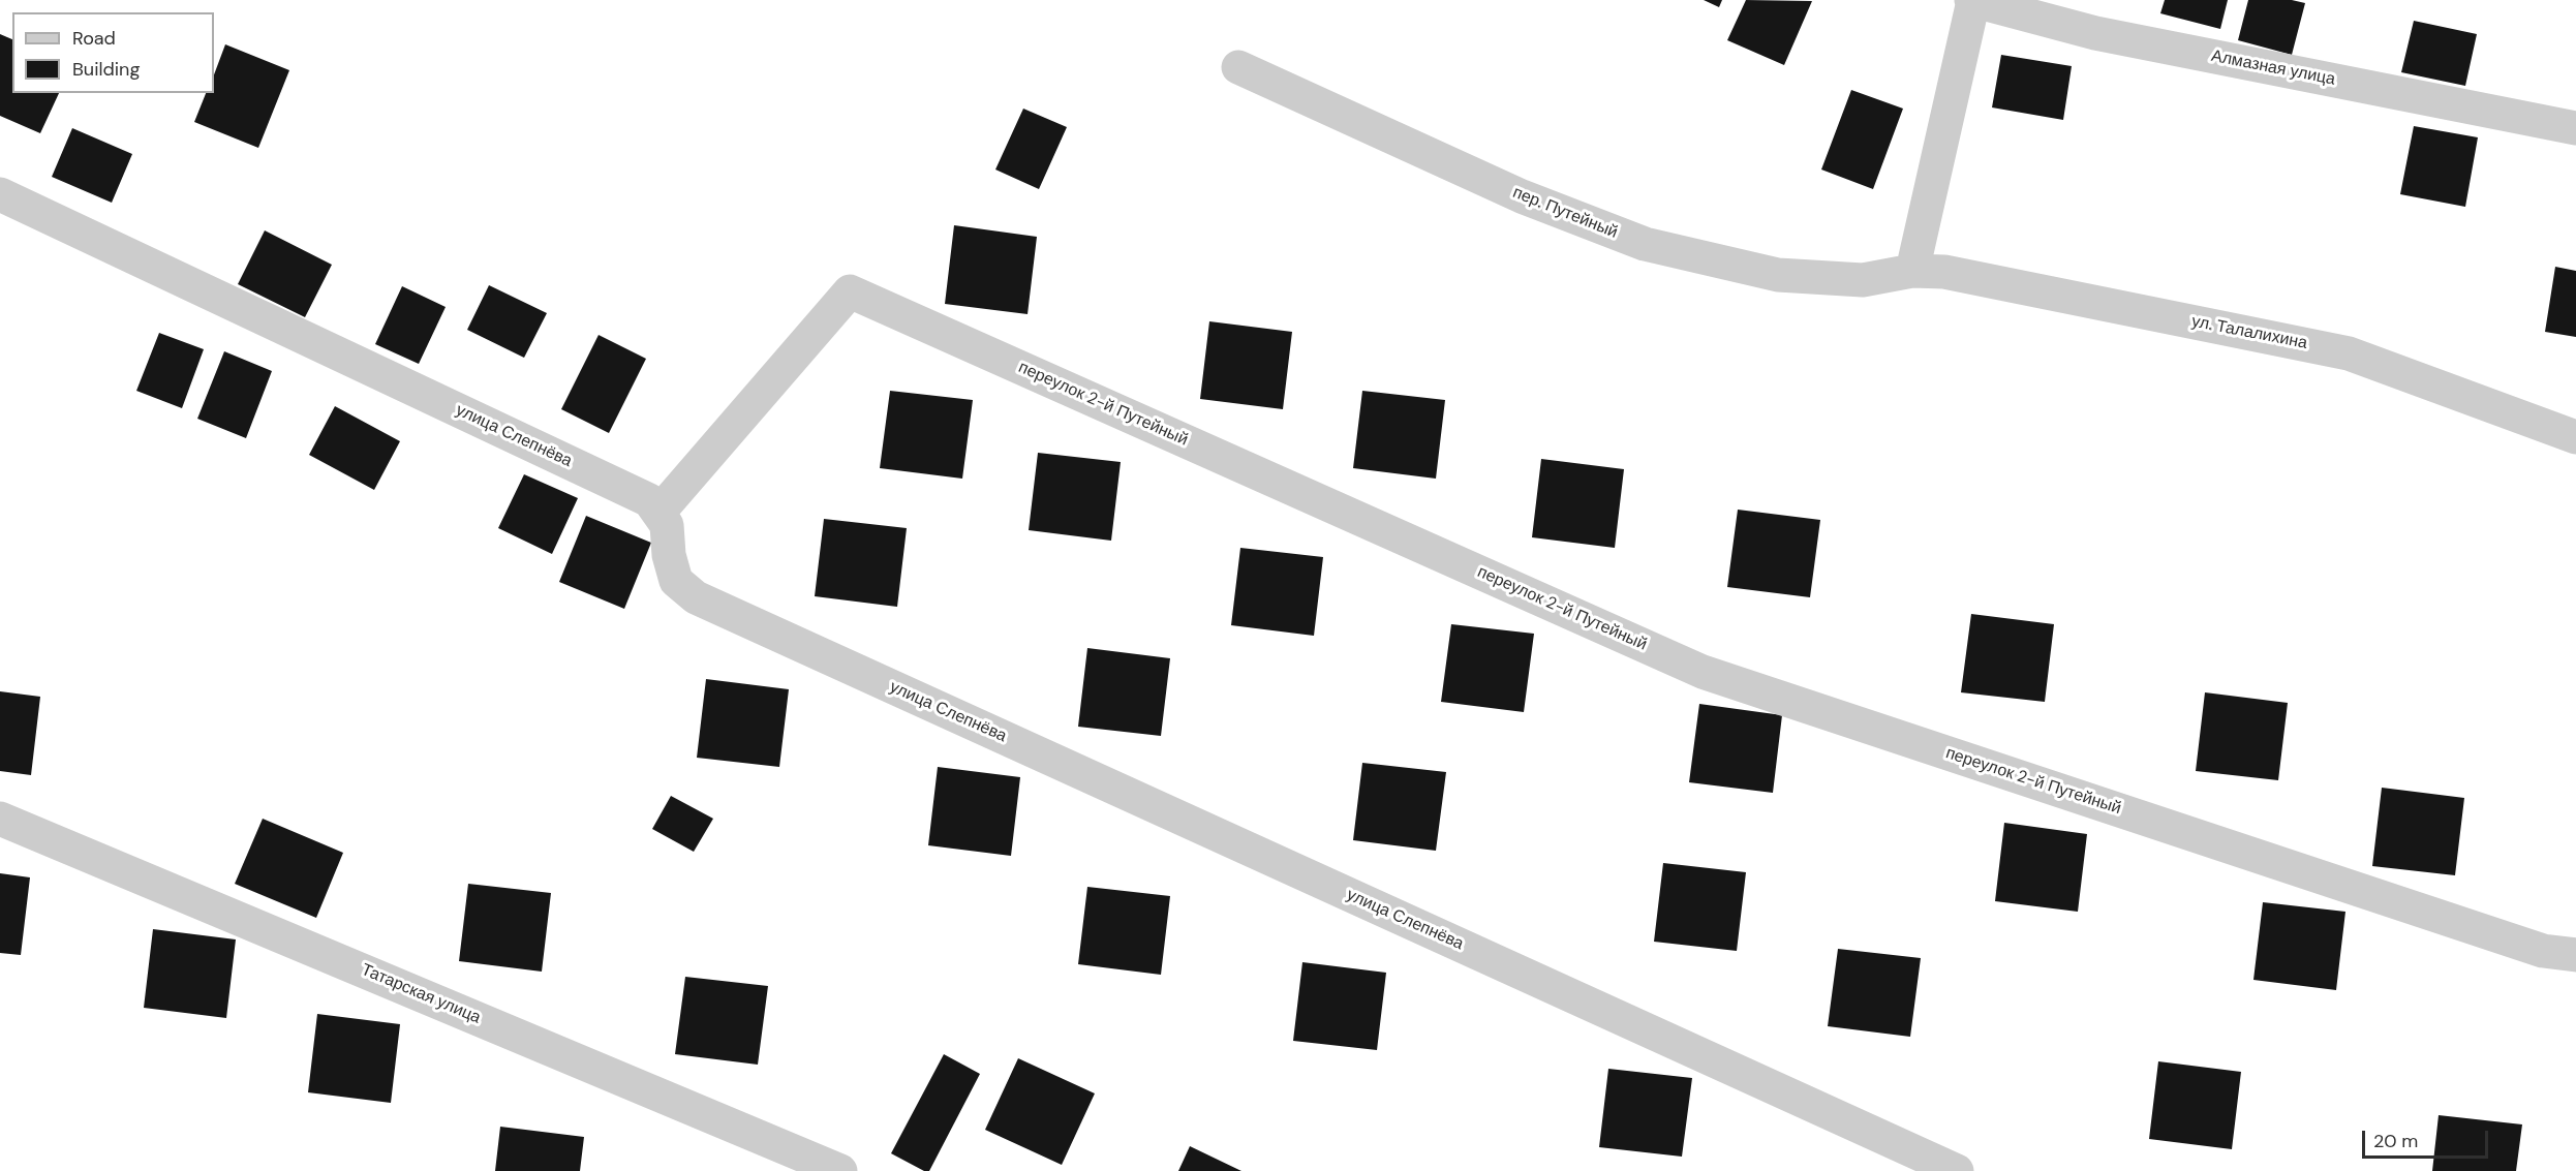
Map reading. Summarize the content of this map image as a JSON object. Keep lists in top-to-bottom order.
{
  "streets": {
    "street": [
      "Алмазная улица",
      "пер. Путейный",
      "ул. Талалихина",
      "переулок 2-й Путейный",
      "улица Слепнёва",
      "Татарская улица"
    ]
  },
  "crossings": [
    ["пер. Путейный", "ул. Талалихина"],
    ["переулок 2-й Путейный", "улица Слепнёва"]
  ],
  "legend": ["Road", "Building"],
  "scale_bar": "20 m"
}
